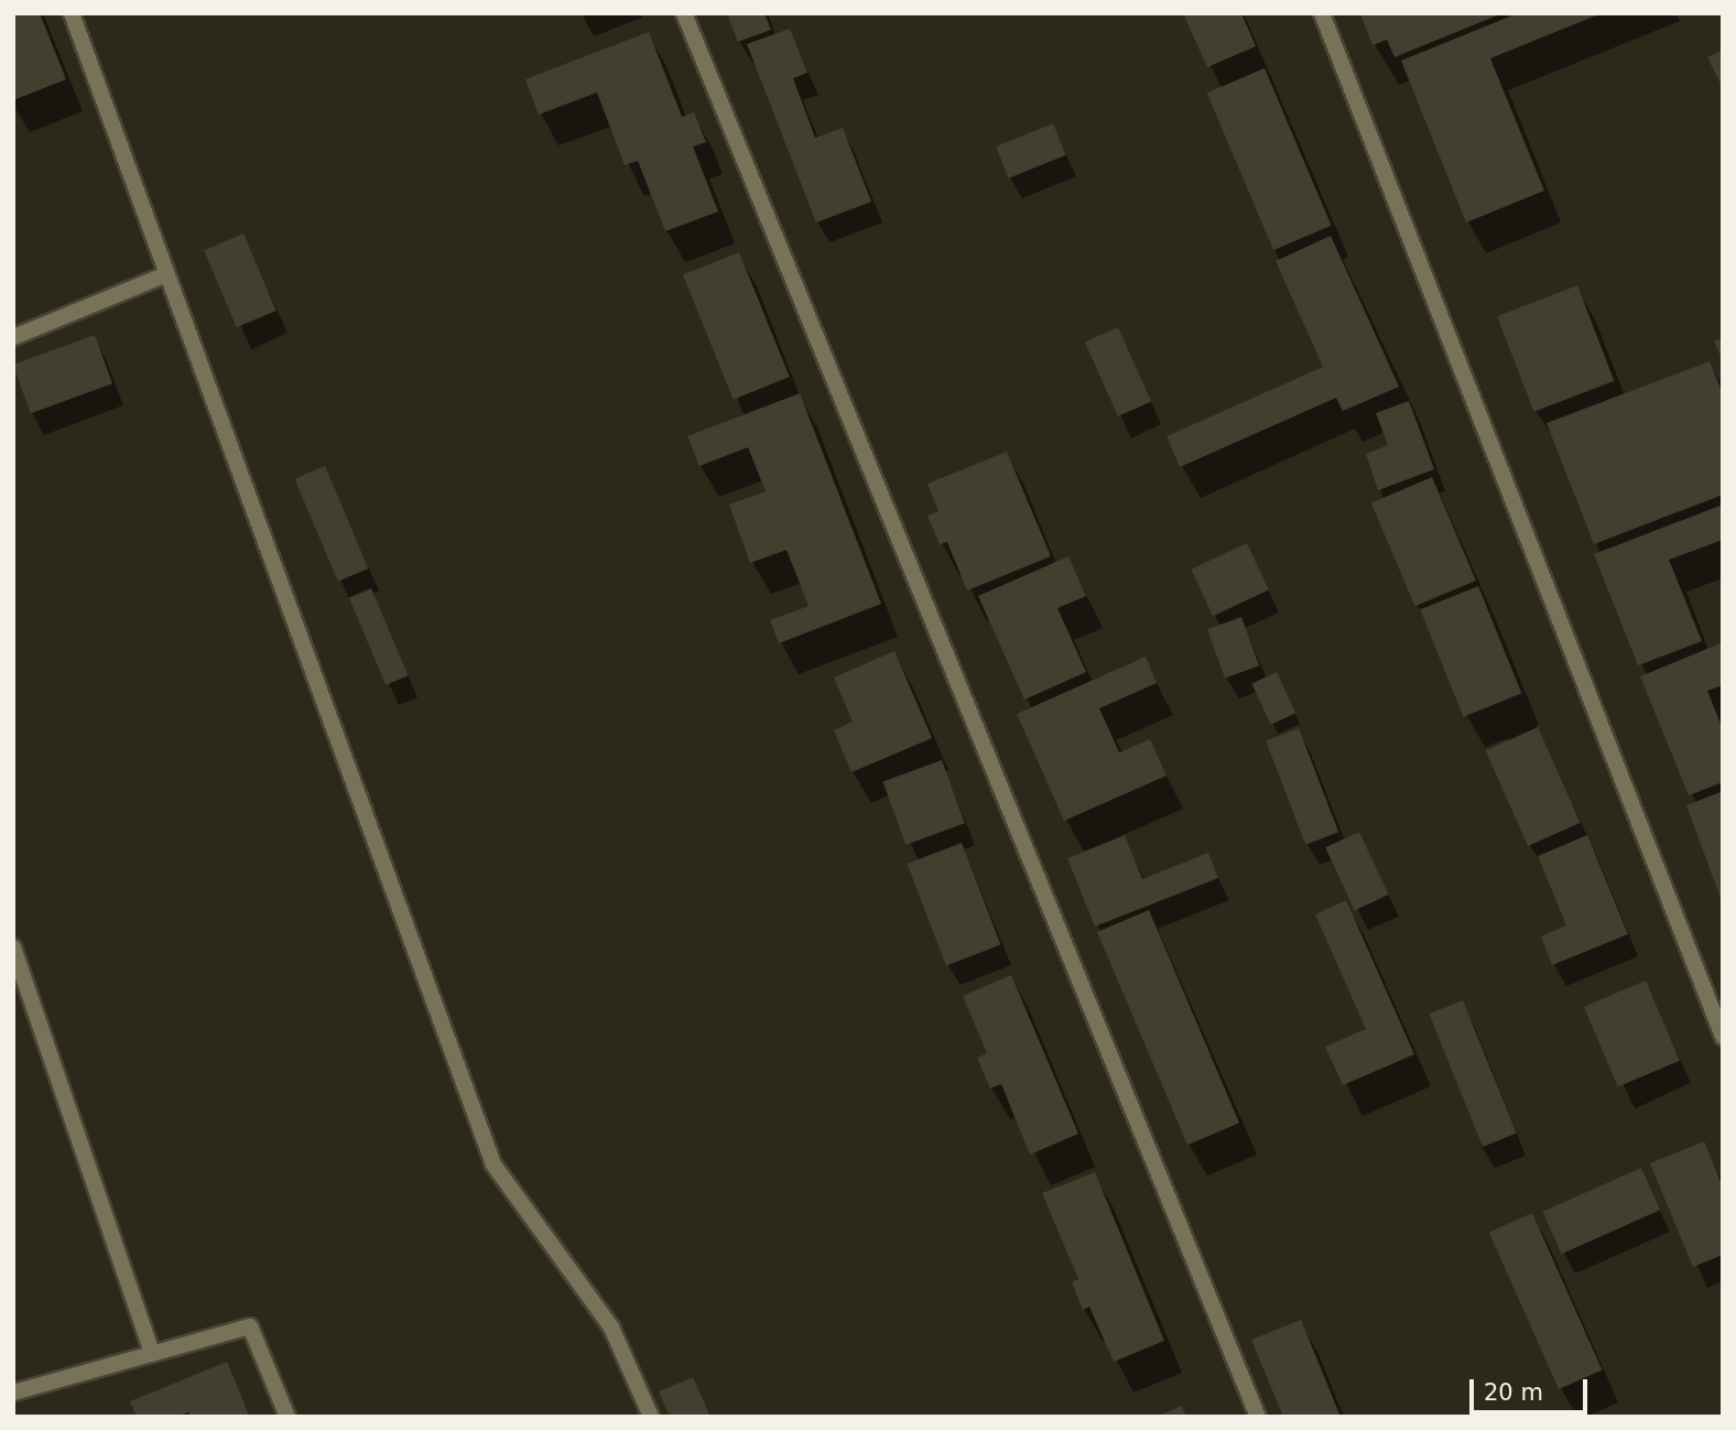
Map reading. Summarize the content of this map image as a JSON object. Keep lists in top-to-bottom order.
{
  "scale_bar": "20 m"
}
